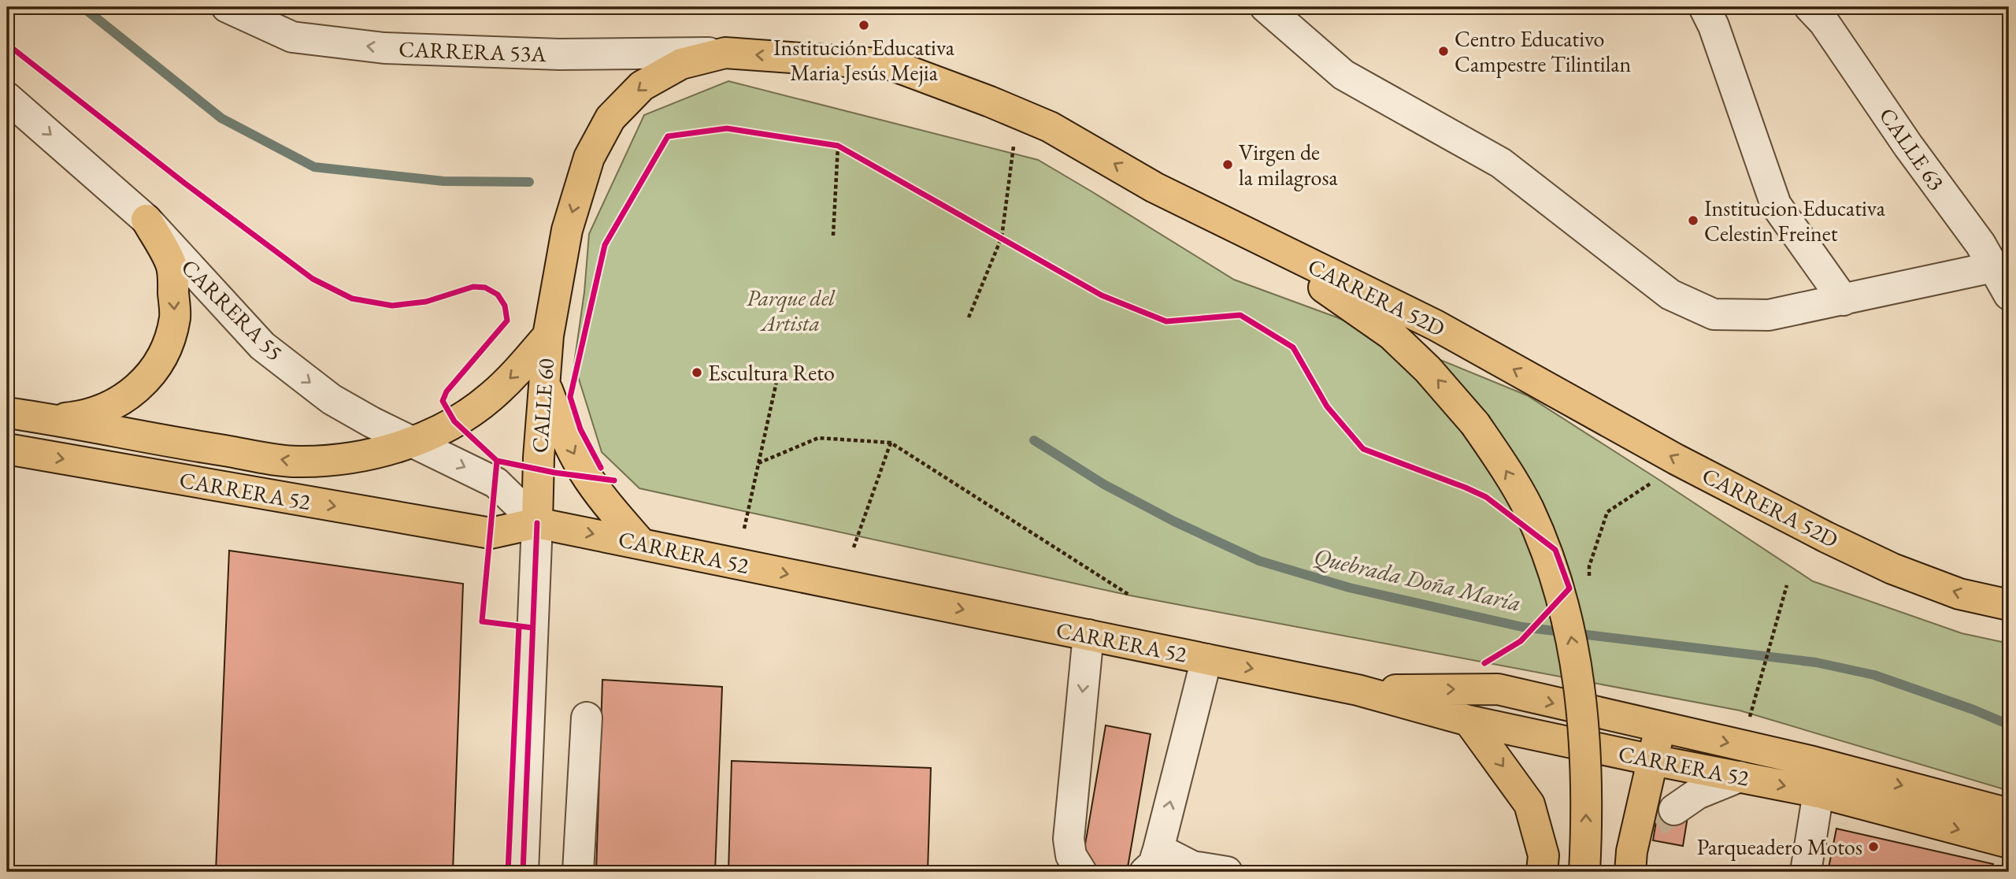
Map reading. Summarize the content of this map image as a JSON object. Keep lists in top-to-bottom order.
{
  "streets": {
    "main road": ["CARRERA 52D", "CALLE 60", "CARRERA 52"],
    "street": ["CARRERA 53A", "CALLE 63", "CARRERA 55"]
  },
  "crossings": [
    ["CARRERA 53A", "CARRERA 52D"],
    ["CARRERA 53A", "CALLE 60"],
    ["CARRERA 52D", "CALLE 60"],
    ["CARRERA 55", "CALLE 60"],
    ["CARRERA 55", "CARRERA 52"],
    ["CALLE 60", "CARRERA 52"]
  ],
  "one_way": [
    "CARRERA 53A",
    "CARRERA 52D",
    "CARRERA 55",
    "CALLE 60"
  ],
  "water": ["Quebrada Doña María"],
  "parks": ["Parque del Artista"],
  "places": [
    "Institución Educativa Maria Jesús Mejia",
    "Centro Educativo Campestre Tilintilan",
    "Virgen de la milagrosa",
    "Institucion Educativa Celestin Freinet",
    "Escultura Reto",
    "Parqueadero Motos"
  ]
}
